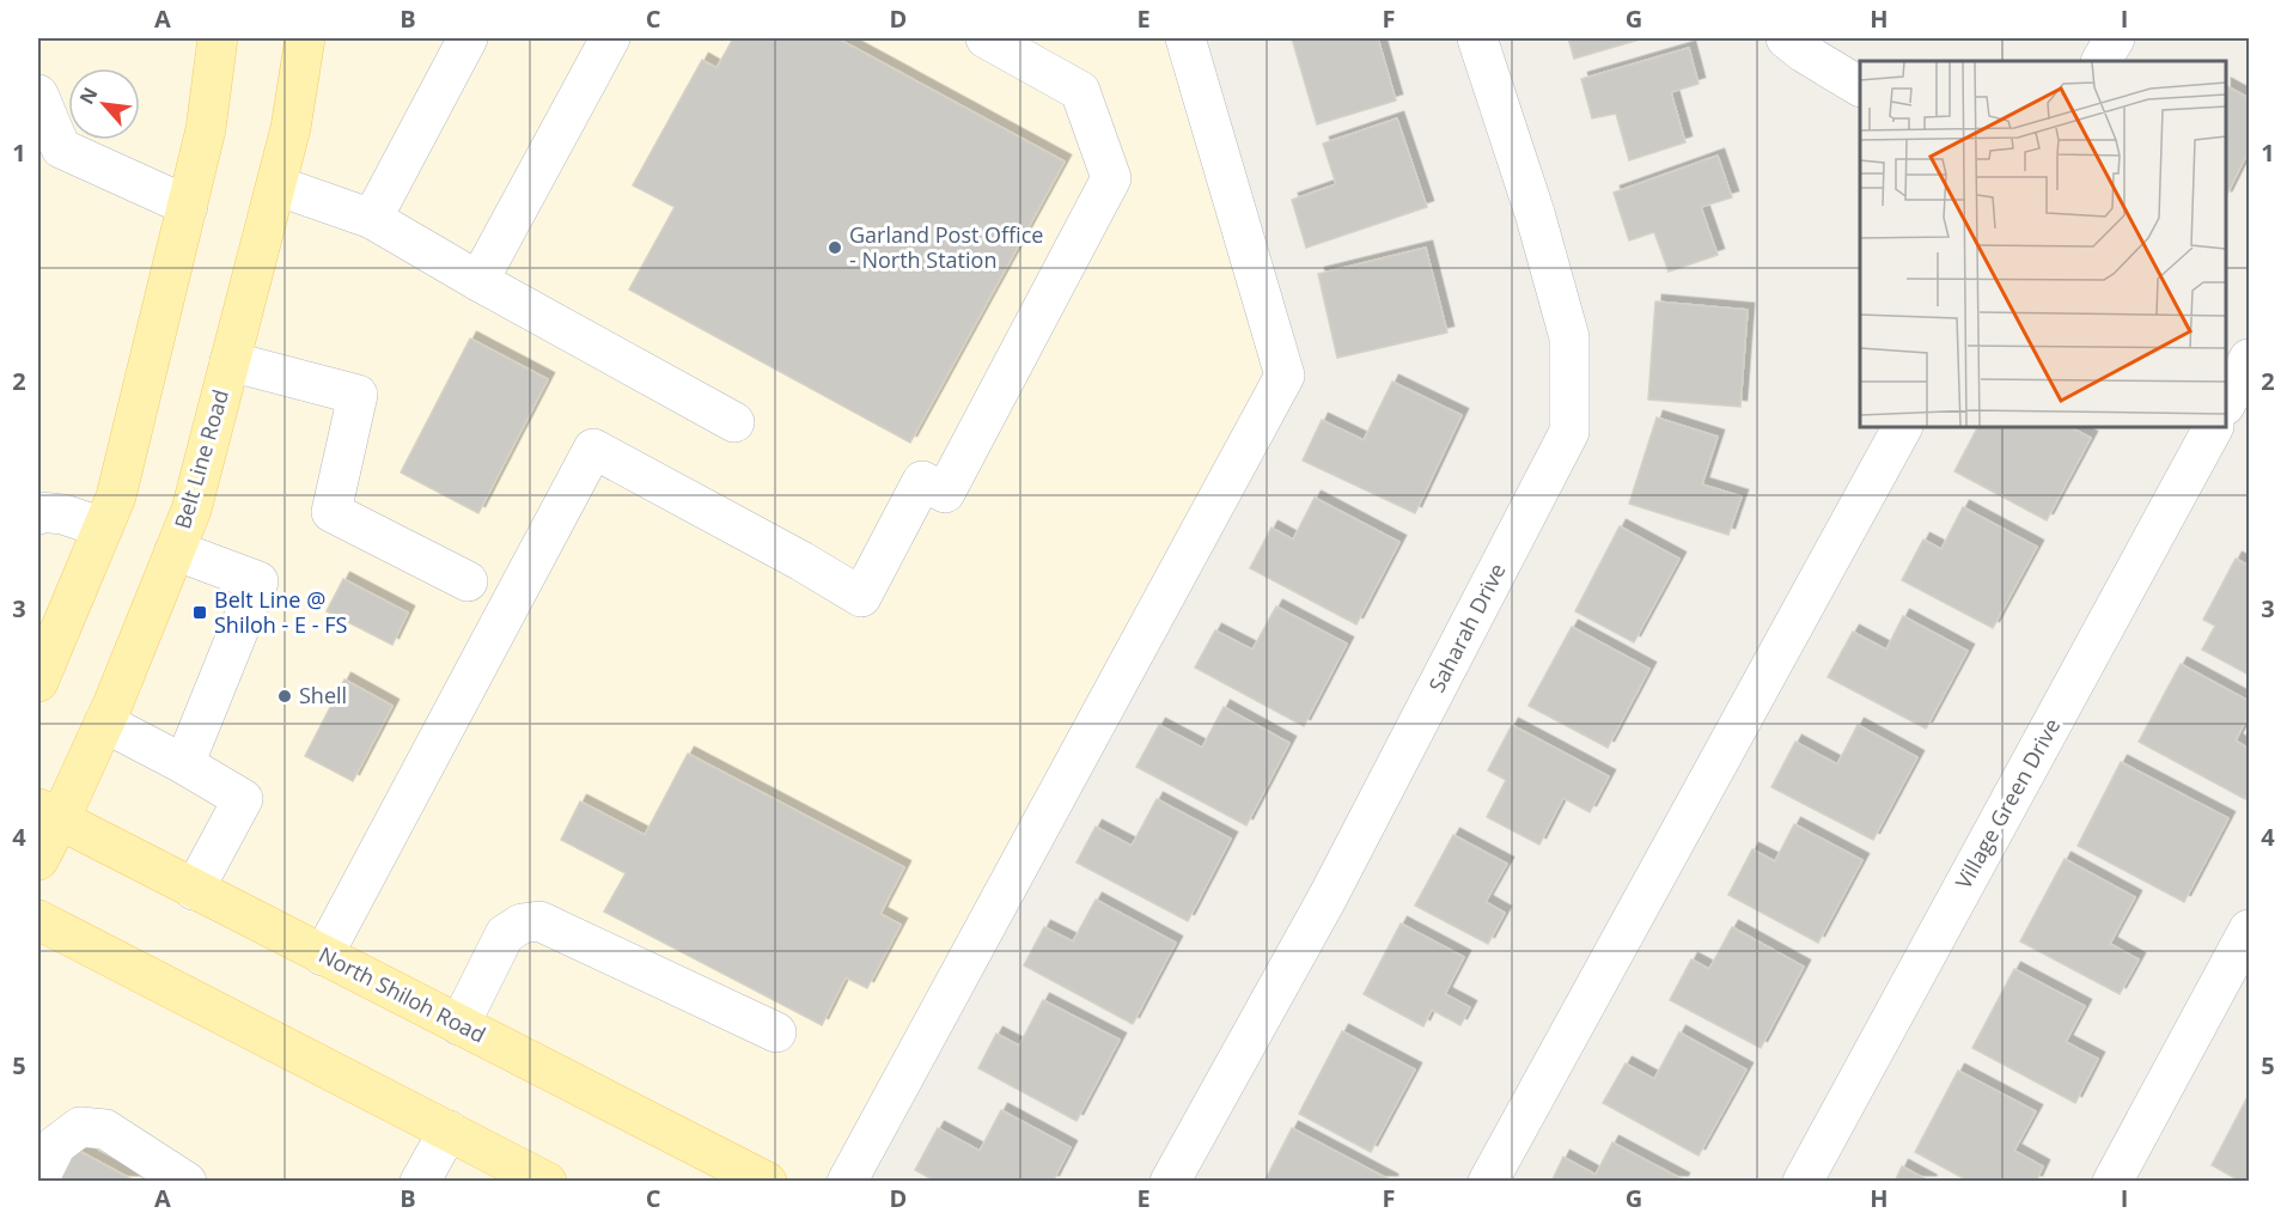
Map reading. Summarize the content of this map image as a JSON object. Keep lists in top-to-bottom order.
{
  "streets": {
    "main road": ["Belt Line Road", "North Shiloh Road"],
    "street": ["Saharah Drive", "Village Green Drive"]
  },
  "crossings": [
    ["Belt Line Road", "North Shiloh Road"]
  ],
  "places": {
    "other": ["Garland Post Office - North Station", "Shell"],
    "transit": ["Belt Line @ Shiloh - E - FS"]
  },
  "north": "top left",
  "grid": {
    "columns": [
      "A",
      "B",
      "C",
      "D",
      "E",
      "F",
      "G",
      "H",
      "I"
    ],
    "rows": [
      "1",
      "2",
      "3",
      "4",
      "5"
    ]
  }
}
